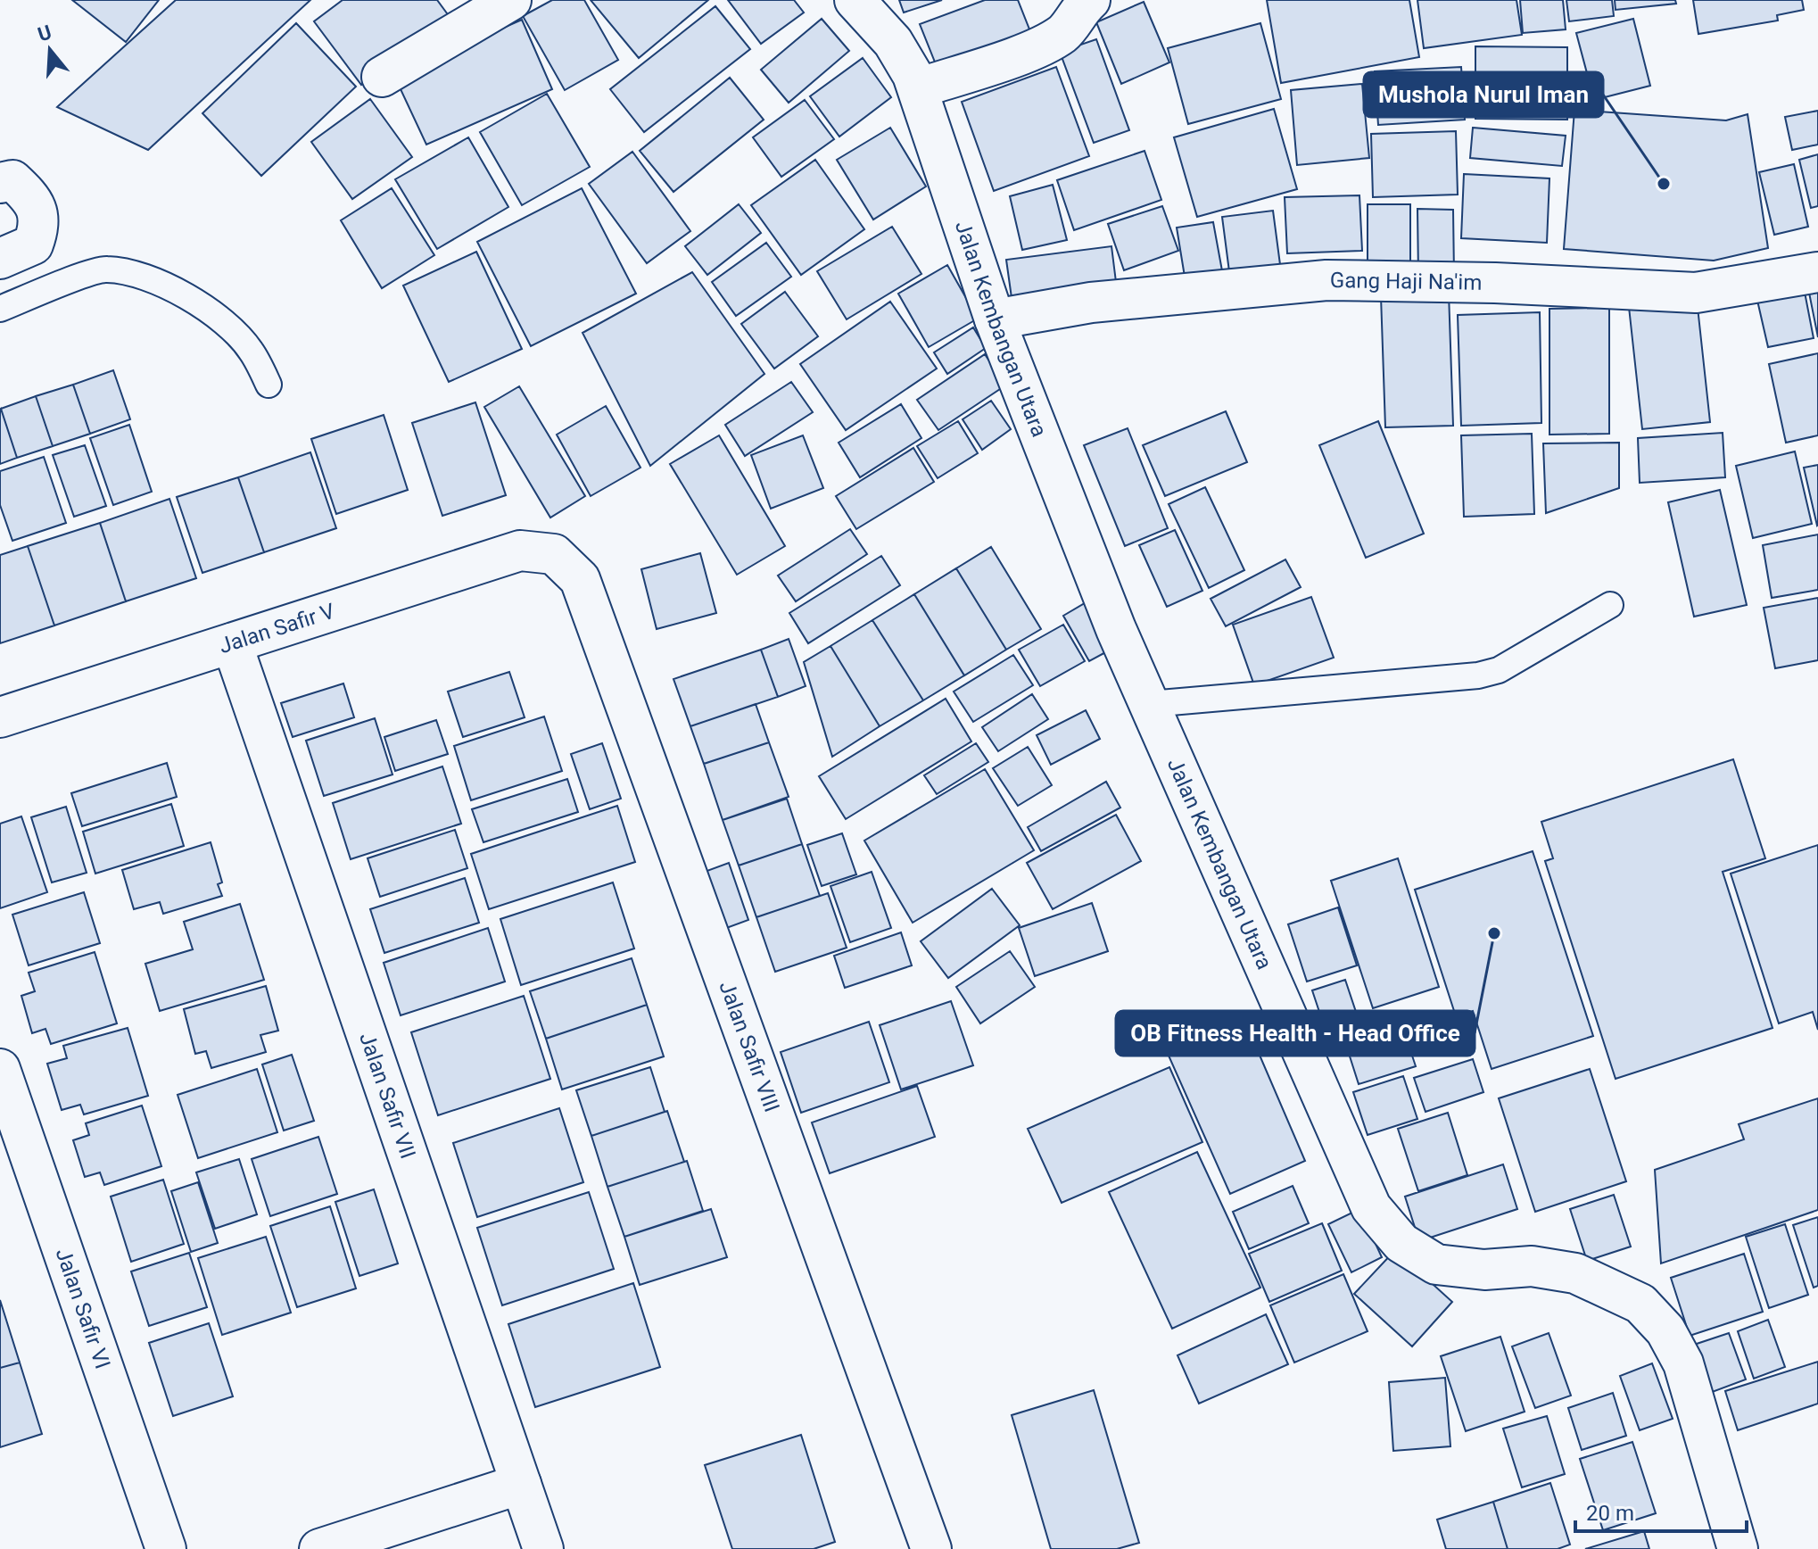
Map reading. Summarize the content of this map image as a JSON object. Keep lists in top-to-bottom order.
{
  "streets": {
    "street": [
      "Gang Haji Na'im",
      "Jalan Kembangan Utara",
      "Jalan Safir V",
      "Jalan Safir VIII",
      "Jalan Safir VII",
      "Jalan Safir VI"
    ]
  },
  "crossings": [
    ["Gang Haji Na'im", "Jalan Kembangan Utara"],
    ["Jalan Safir V", "Jalan Safir VIII"],
    ["Jalan Safir V", "Jalan Safir VII"]
  ],
  "places": ["Mushola Nurul Iman", "OB Fitness Health - Head Office"],
  "scale_bar": "20 m",
  "north": "top"
}
